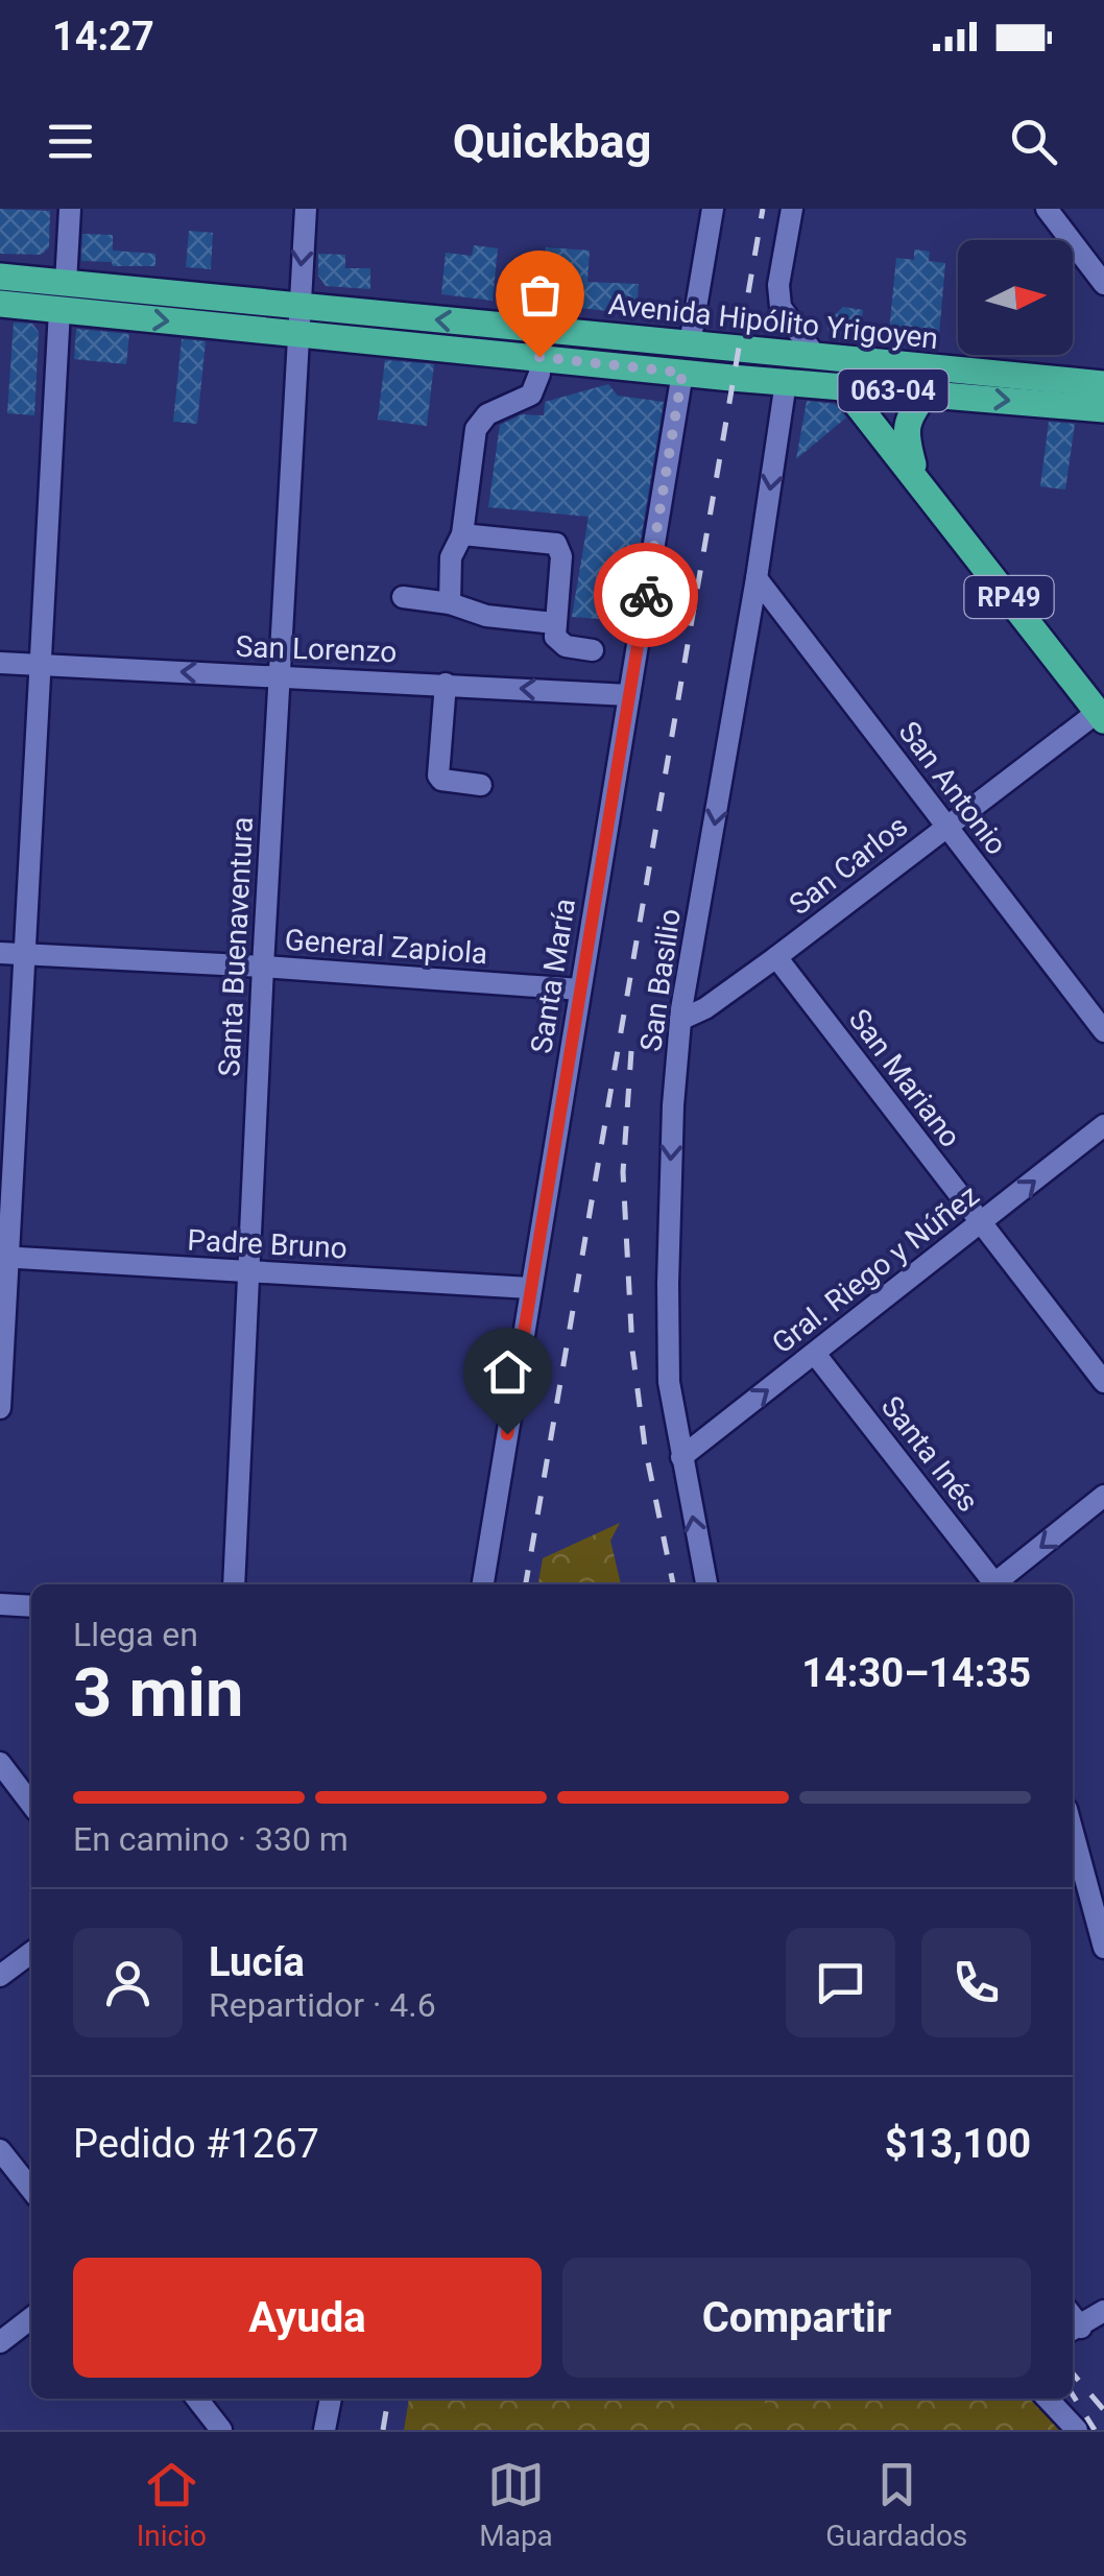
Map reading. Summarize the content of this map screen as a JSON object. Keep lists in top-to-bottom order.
{
  "streets": {
    "main road": ["Avenida Hipólito Yrigoyen", "063-04", "RP49"],
    "street": [
      "San Lorenzo",
      "San Antonio",
      "San Carlos",
      "Santa Buenaventura",
      "General Zapiola",
      "Santa María",
      "San Basilio",
      "San Mariano",
      "Padre Bruno",
      "Gral. Riego y Núñez",
      "Santa Inés"
    ]
  },
  "crossings": [
    ["Avenida Hipólito Yrigoyen", "RP49"],
    ["Avenida Hipólito Yrigoyen", "Santa Buenaventura"],
    ["Avenida Hipólito Yrigoyen", "Santa María"],
    ["Avenida Hipólito Yrigoyen", "San Basilio"],
    ["RP49", "San Carlos"],
    ["San Lorenzo", "Santa Buenaventura"],
    ["San Lorenzo", "Santa María"],
    ["San Antonio", "San Carlos"],
    ["San Antonio", "San Basilio"],
    ["San Carlos", "San Basilio"],
    ["San Carlos", "San Mariano"],
    ["Santa Buenaventura", "General Zapiola"],
    ["Santa Buenaventura", "Padre Bruno"],
    ["General Zapiola", "Santa María"],
    ["Santa María", "Padre Bruno"],
    ["San Basilio", "Gral. Riego y Núñez"],
    ["San Mariano", "Gral. Riego y Núñez"],
    ["Gral. Riego y Núñez", "Santa Inés"]
  ],
  "one_way": ["San Lorenzo", "Gral. Riego y Núñez"],
  "north": "right",
  "page": {
    "status": "14:27",
    "header": "Quickbag",
    "heading": ["3 min", "Llega en", "14:30–14:35"],
    "panel": [
      "Lucía",
      "Repartidor · 4.6",
      "Pedido #1267",
      "$13,100"
    ],
    "bar": "En camino · 330 m",
    "buttons": ["Ayuda", "Compartir"],
    "tabs": ["Inicio", "Mapa", "Guardados"]
  }
}
